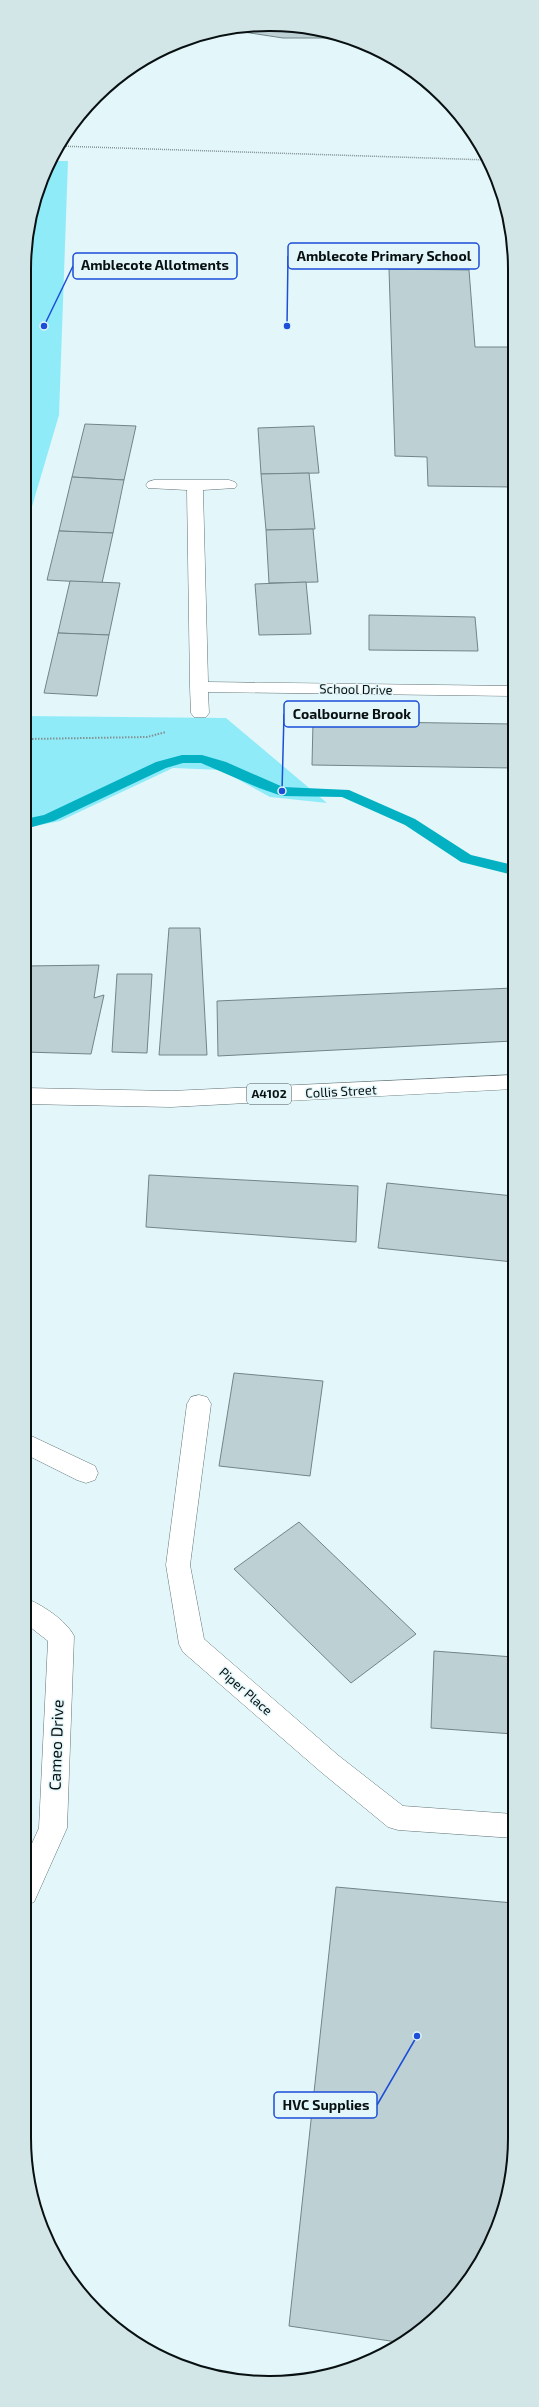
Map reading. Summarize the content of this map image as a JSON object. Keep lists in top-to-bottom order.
{
  "streets": {
    "street": [
      "School Drive",
      "Collis Street",
      "A4102",
      "Piper Place",
      "Cameo Drive"
    ]
  },
  "places": [
    "Amblecote Allotments",
    "Amblecote Primary School",
    "Coalbourne Brook",
    "HVC Supplies"
  ]
}
